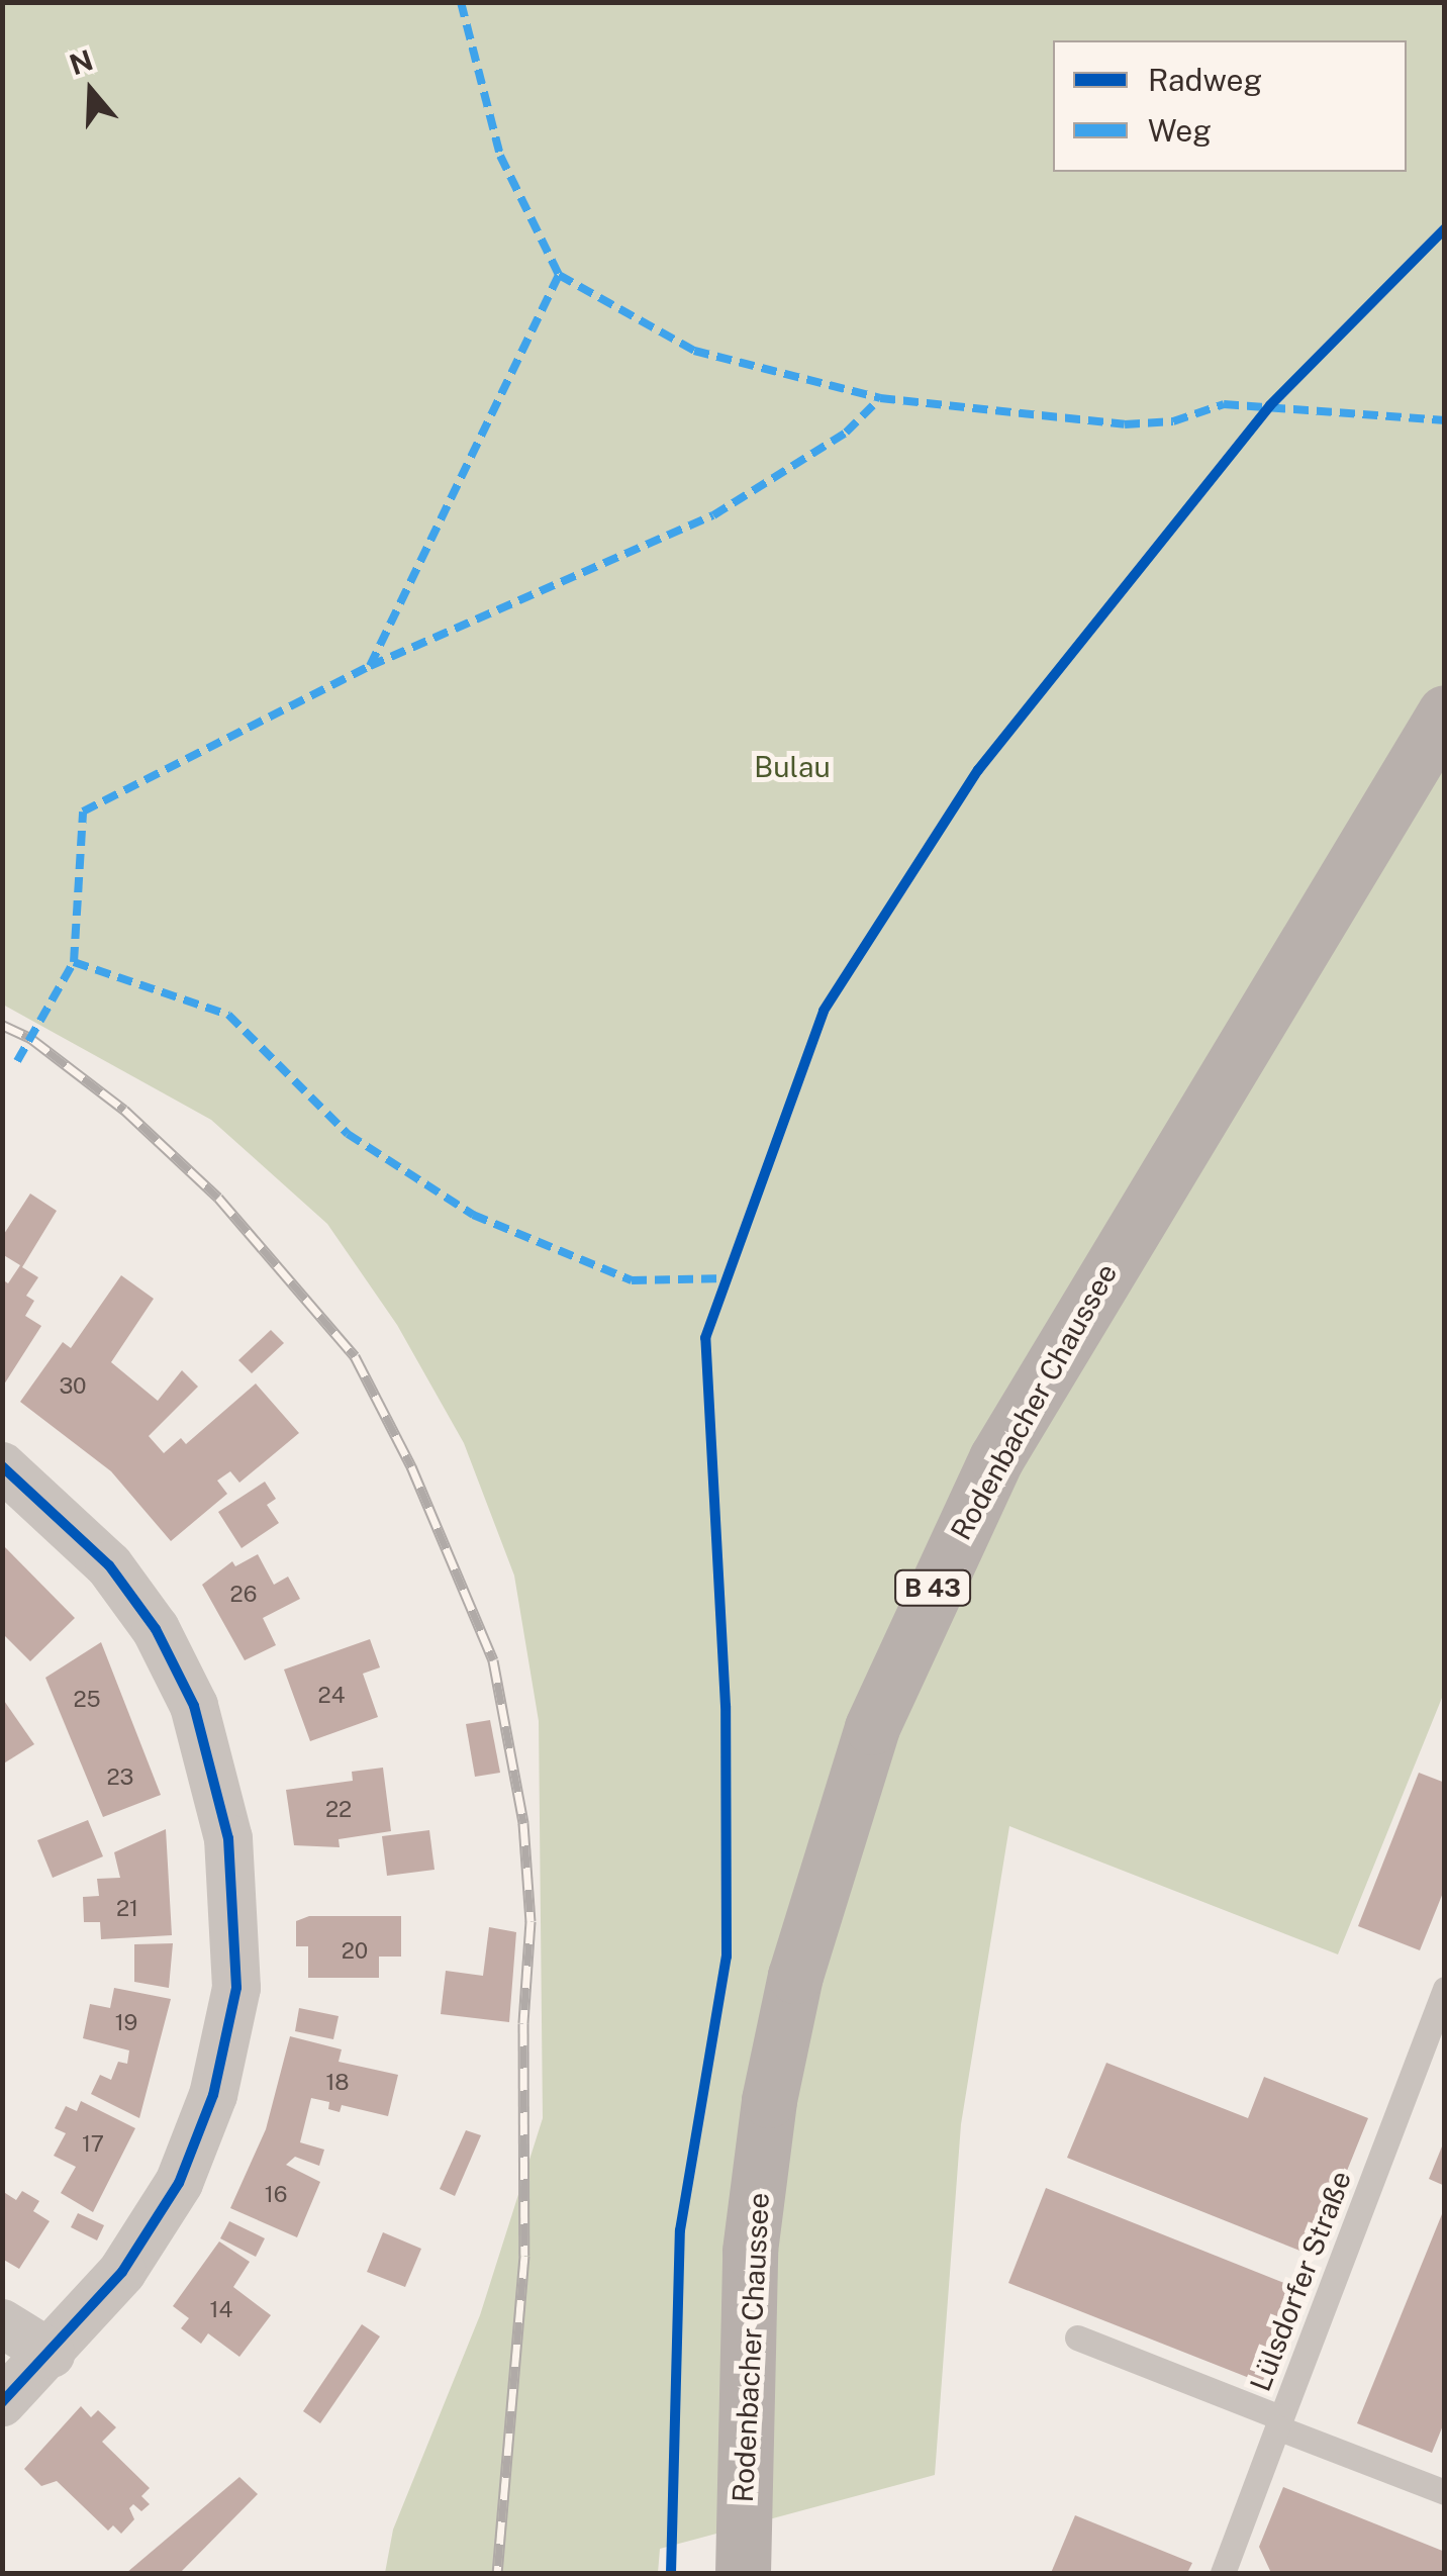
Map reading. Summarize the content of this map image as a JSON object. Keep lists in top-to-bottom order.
{
  "streets": {
    "main road": ["Rodenbacher Chaussee", "B 43"],
    "lane": ["Lülsdorfer Straße"]
  },
  "parks": ["Bulau"],
  "house_numbers": [
    "30",
    "26",
    "24",
    "25",
    "23",
    "22",
    "21",
    "20",
    "19",
    "18",
    "17",
    "16",
    "14"
  ],
  "legend": ["Radweg", "Weg"],
  "north": "top"
}
